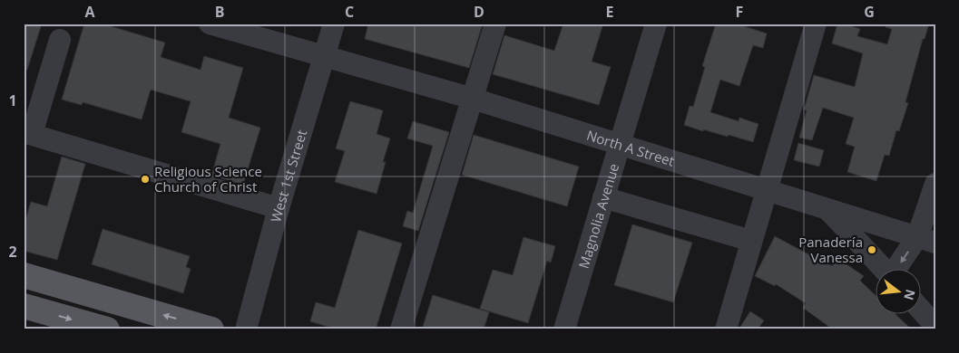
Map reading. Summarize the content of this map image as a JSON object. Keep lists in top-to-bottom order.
{
  "streets": {
    "street": ["North A Street", "West 1st Street", "Magnolia Avenue"]
  },
  "crossings": [
    ["North A Street", "West 1st Street"],
    ["North A Street", "Magnolia Avenue"]
  ],
  "places": ["Religious Science Church of Christ", "Panadería Vanessa"],
  "north": "right",
  "grid": {
    "columns": [
      "A",
      "B",
      "C",
      "D",
      "E",
      "F",
      "G"
    ],
    "rows": ["1", "2"]
  }
}
